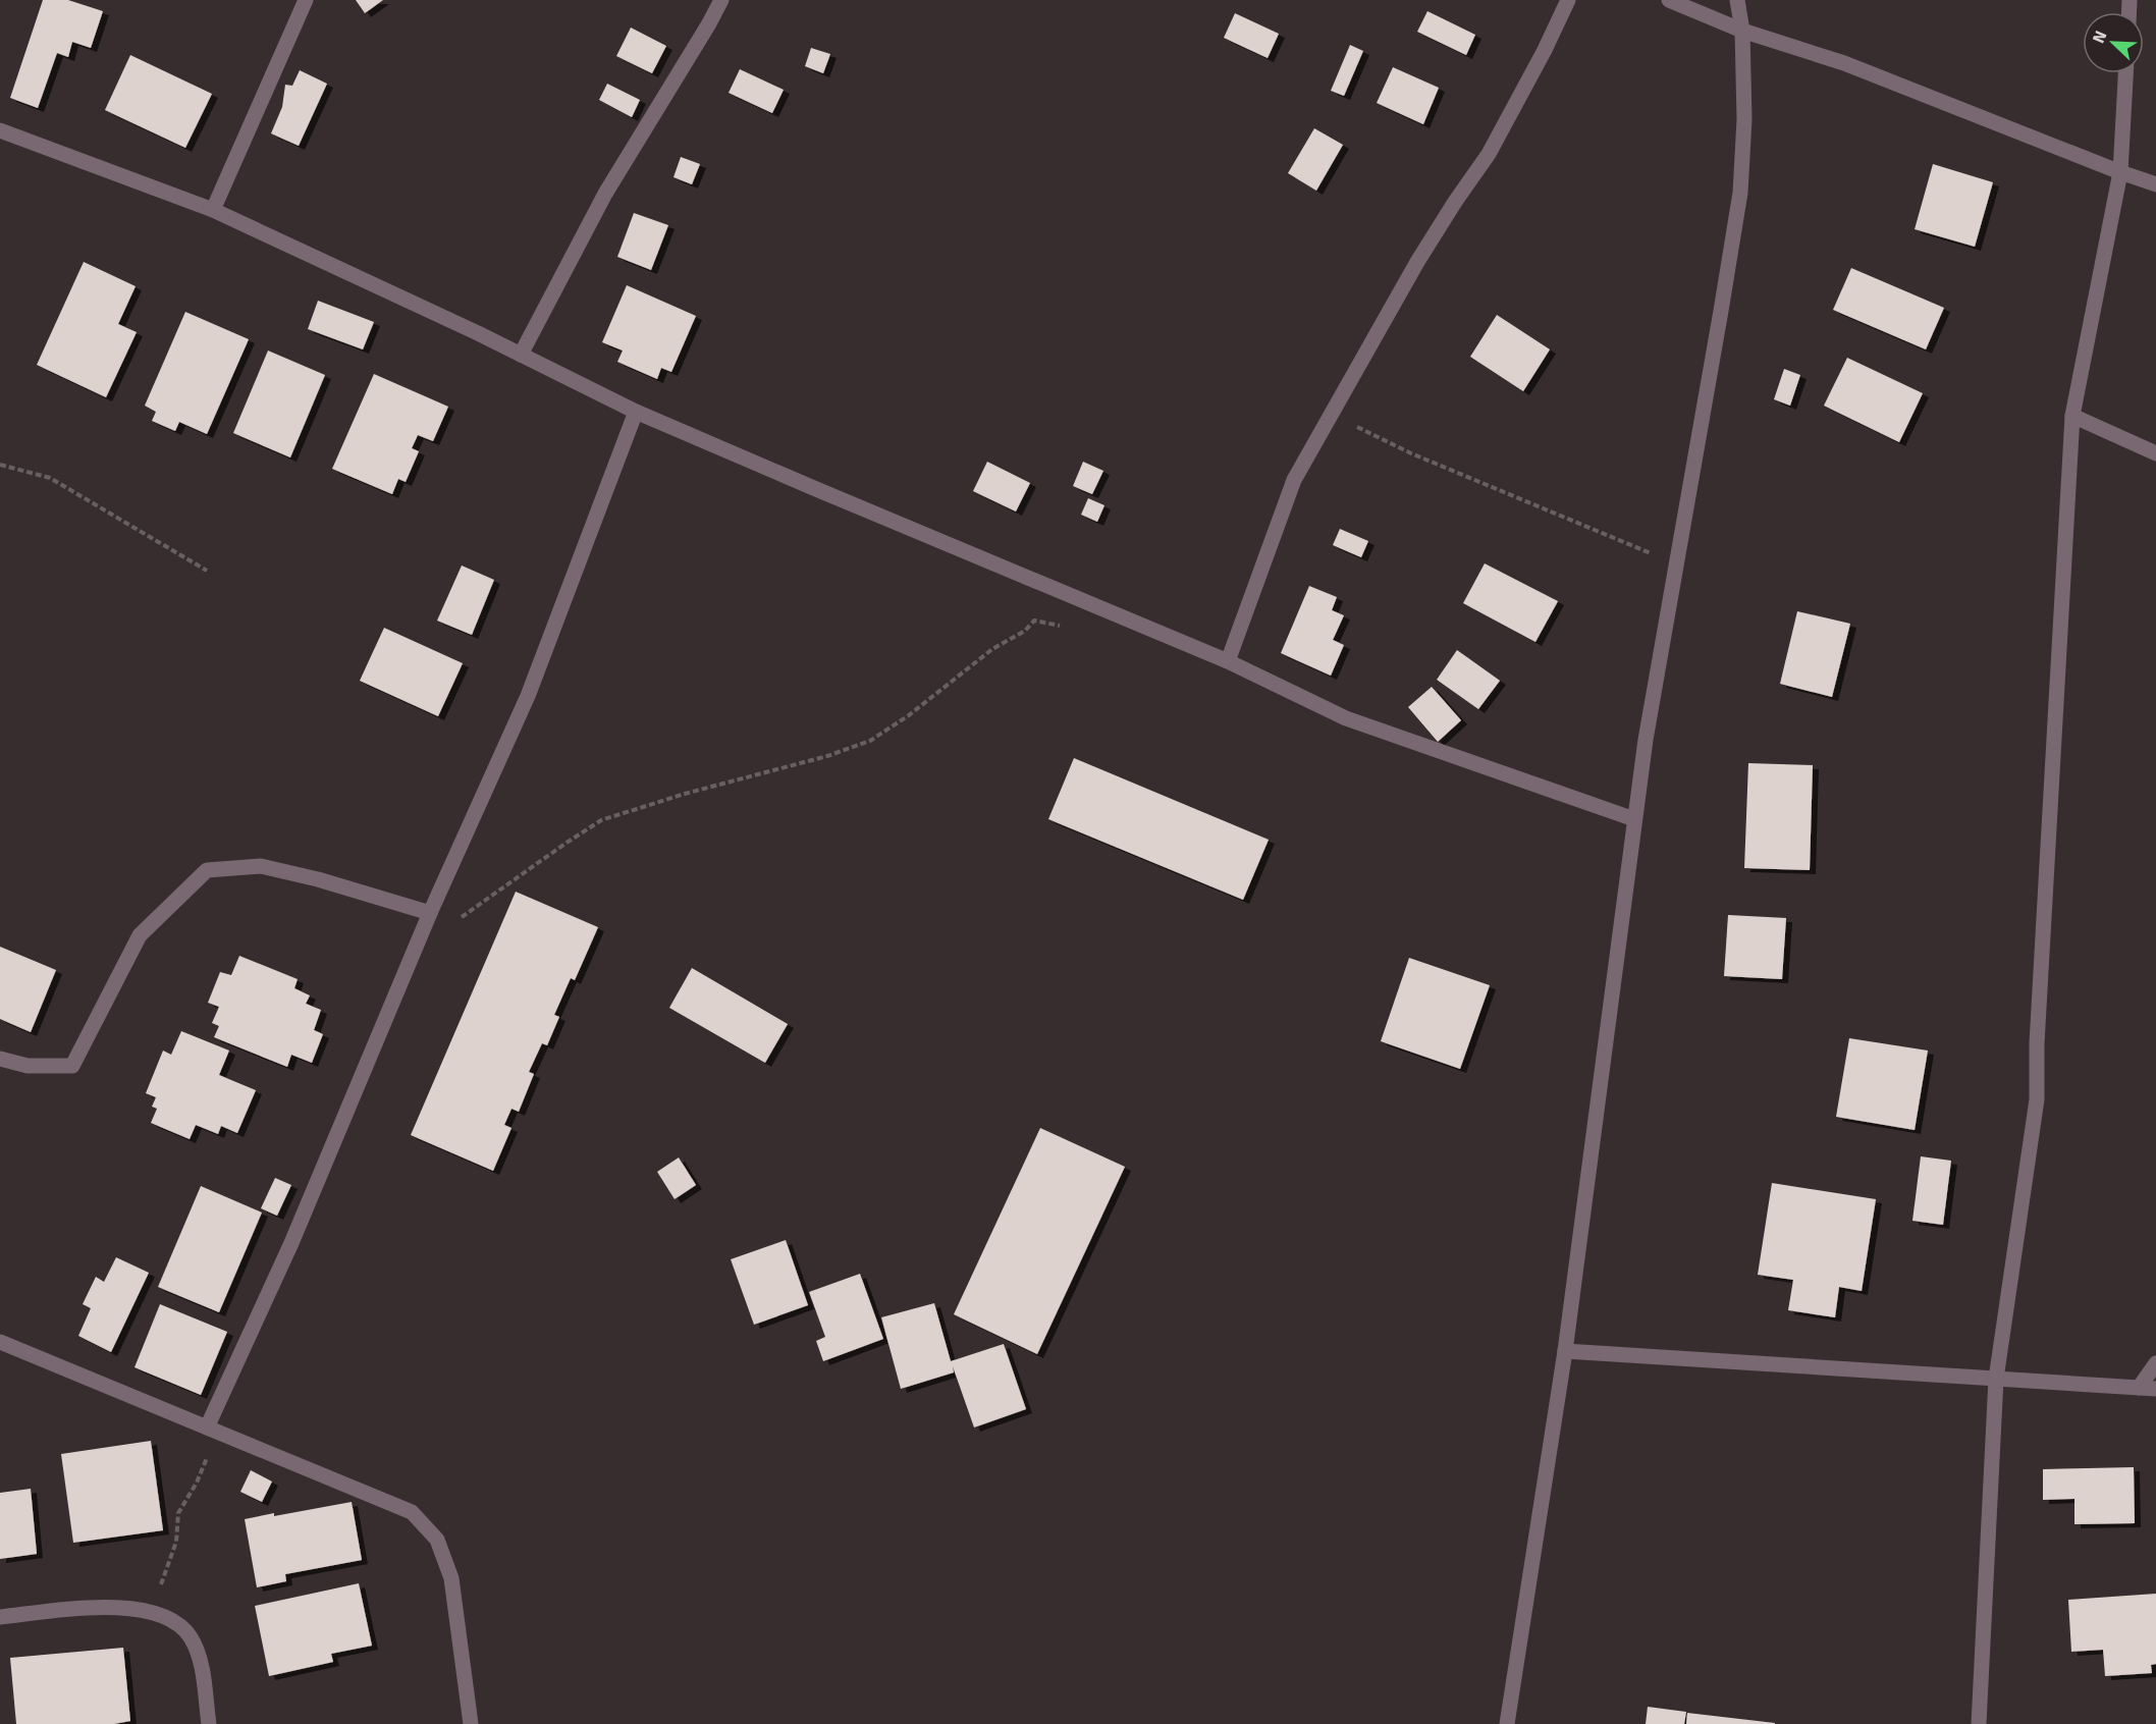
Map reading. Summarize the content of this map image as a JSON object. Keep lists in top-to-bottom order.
{
  "north": "top left"
}
